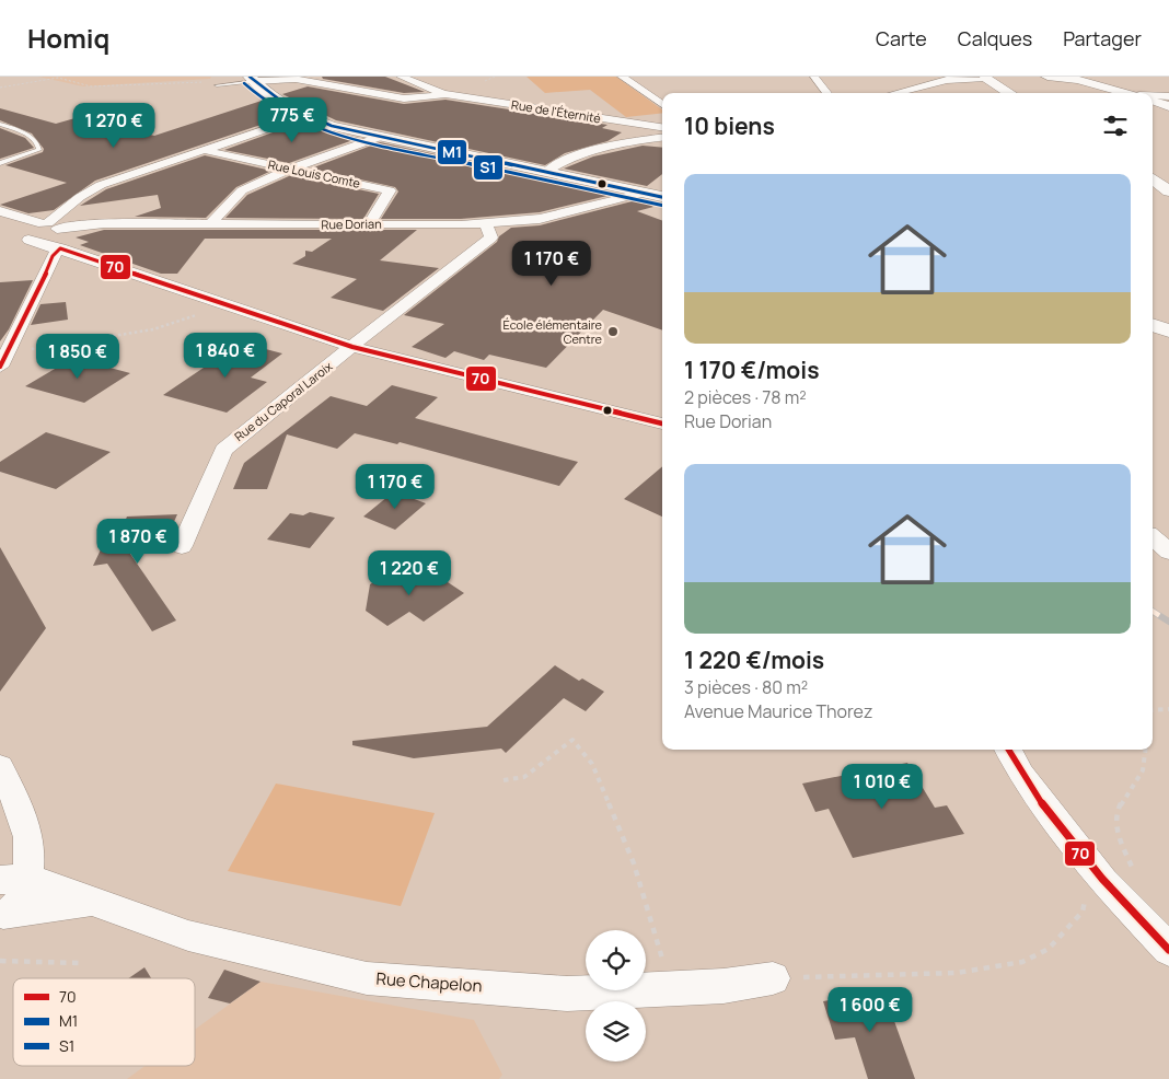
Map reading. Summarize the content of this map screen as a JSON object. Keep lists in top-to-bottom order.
{
  "streets": {
    "street": [
      "Rue de l'Éternité",
      "Rue Louis Comte",
      "Rue Dorian",
      "Rue du Caporal Laroix",
      "Rue Chapelon"
    ]
  },
  "crossings": [
    ["Rue Louis Comte", "Rue Dorian"],
    ["Rue Dorian", "Rue du Caporal Laroix"]
  ],
  "places": ["École élémentaire Centre"],
  "lines": ["transit line M1", "transit line S1", "transit line 70"],
  "legend": ["70", "M1", "S1"],
  "page": {
    "header": "Homiq",
    "nav": ["Carte", "Calques", "Partager"],
    "heading": "10 biens",
    "price": [
      "775 €",
      "1 270 €",
      "1 170 €",
      "1 840 €",
      "1 850 €",
      "1 170 €",
      "1 870 €",
      "1 220 €",
      "1 010 €",
      "1 600 €"
    ],
    "list": [
      {
        "name": "1 170 €/mois",
        "note": "2 pièces · 78 m² · Rue Dorian"
      },
      {
        "name": "1 220 €/mois",
        "note": "3 pièces · 80 m² · Avenue Maurice Thorez"
      }
    ]
  }
}
